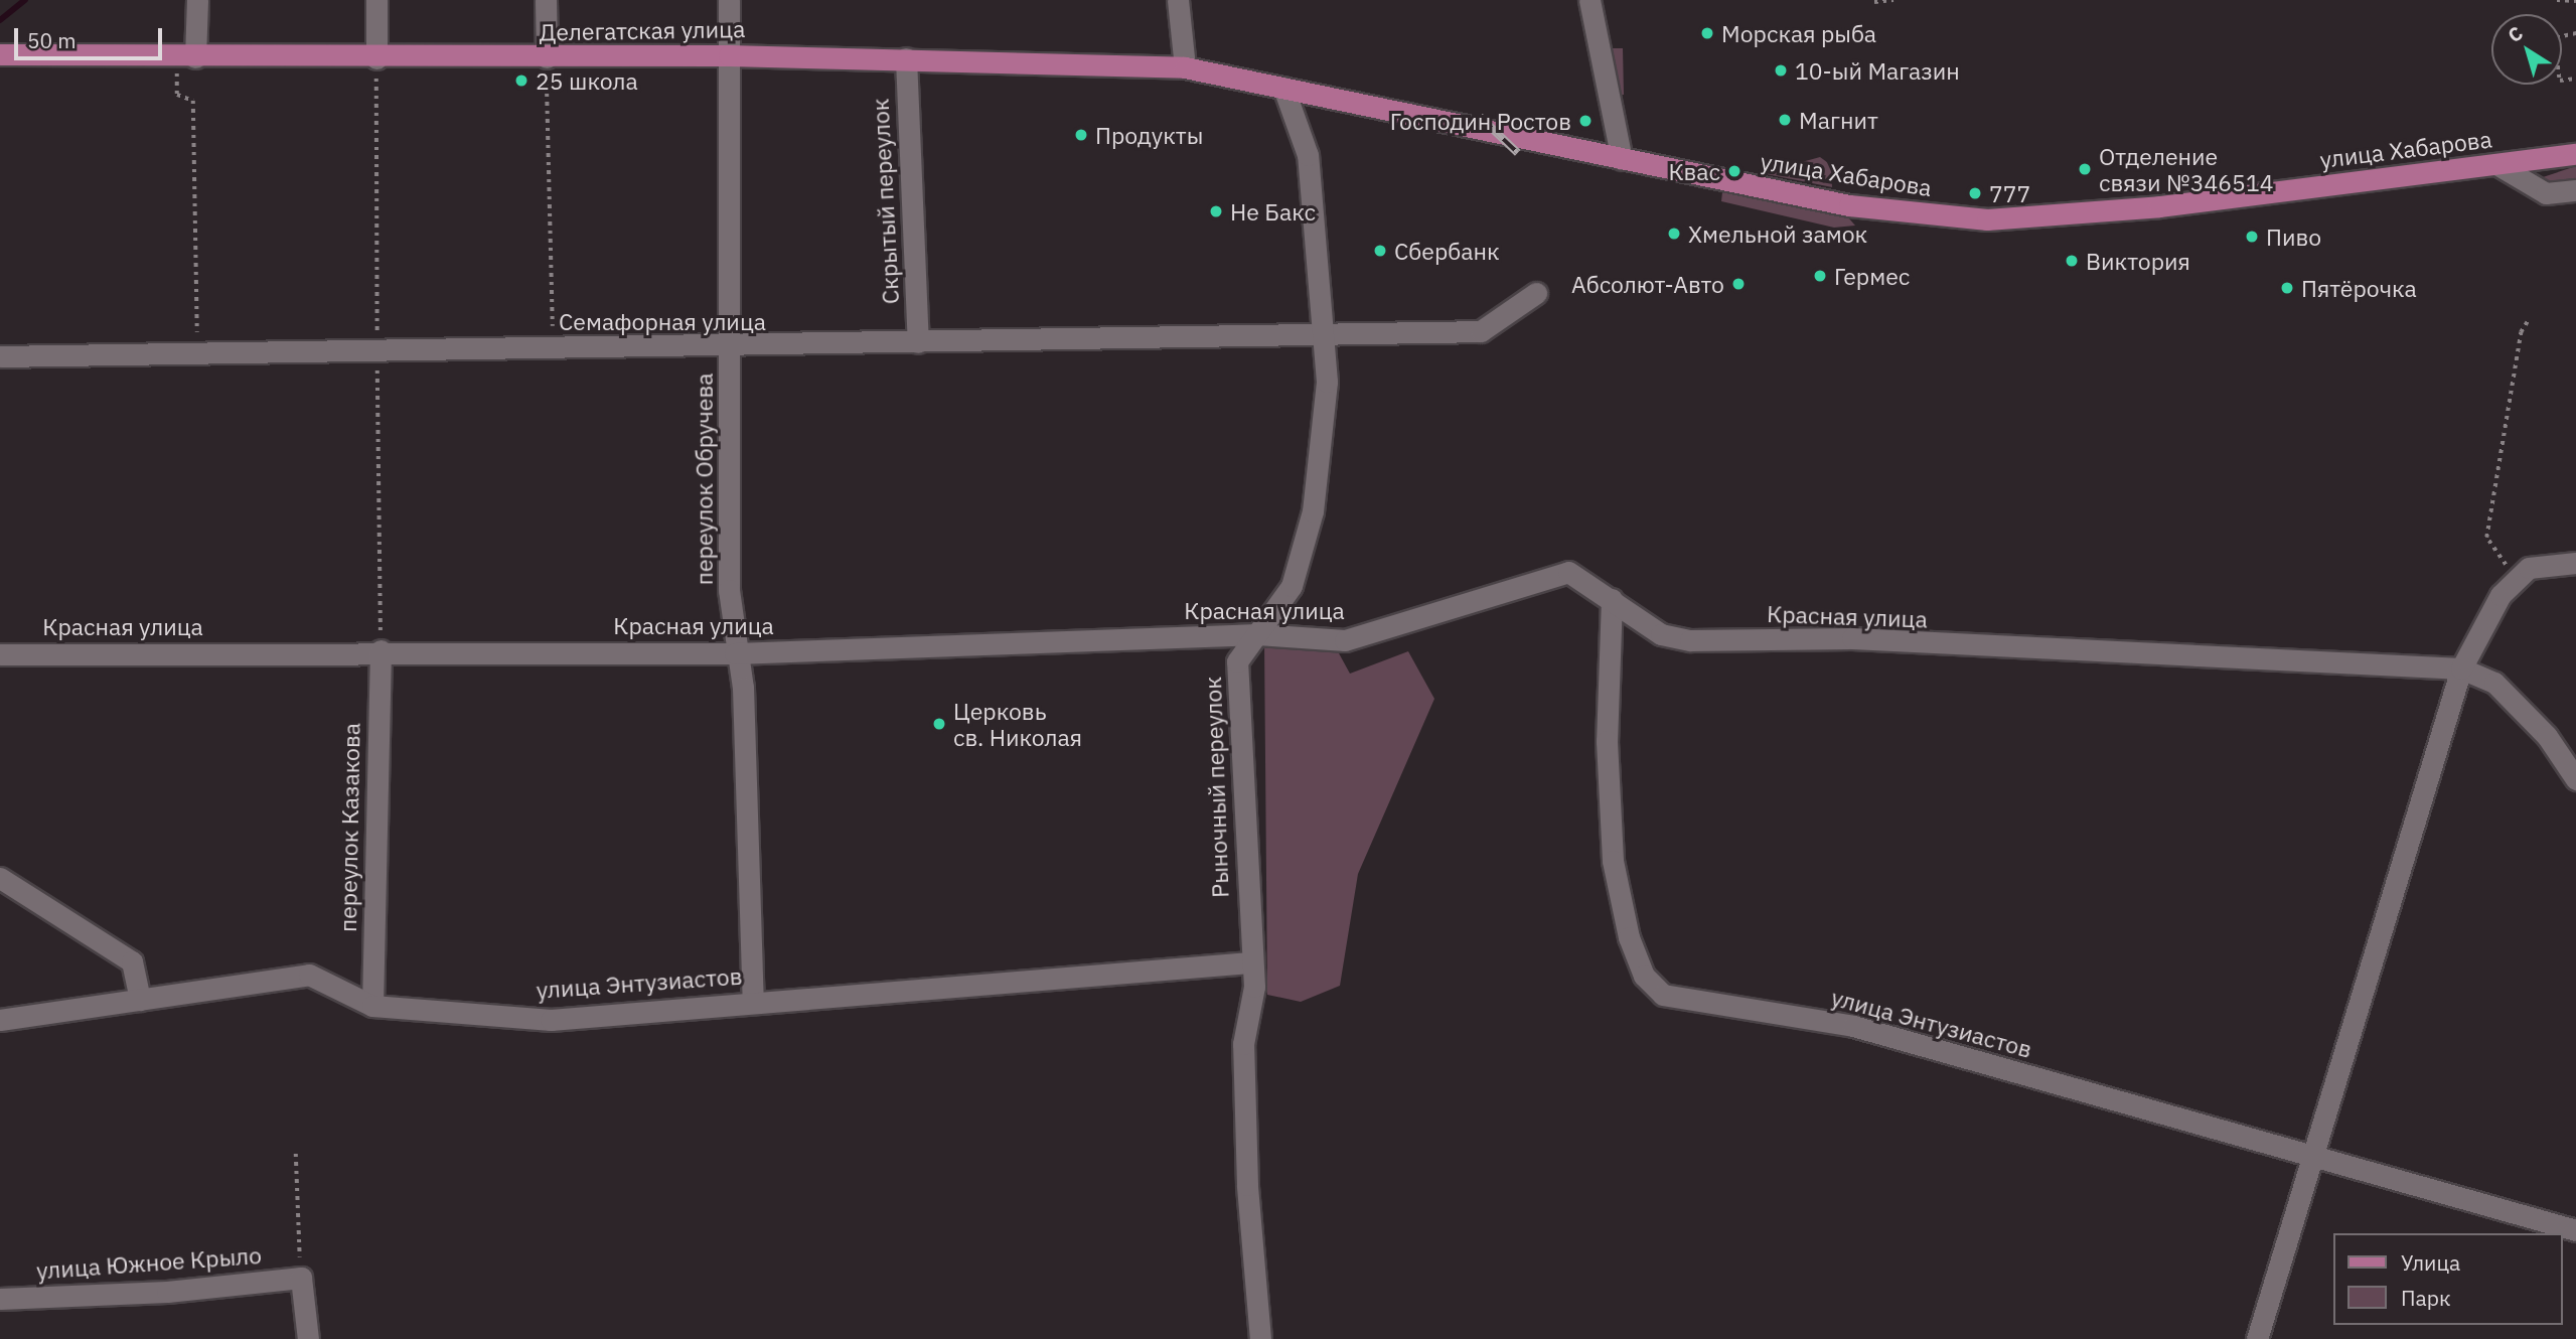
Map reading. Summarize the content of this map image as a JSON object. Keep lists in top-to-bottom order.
{
  "streets": {
    "main road": ["Делегатская улица", "улица Хабарова"],
    "street": [
      "Скрытый переулок",
      "Семафорная улица",
      "переулок Обручева",
      "Красная улица",
      "Рыночный переулок",
      "переулок Казакова",
      "улица Энтузиастов",
      "улица Южное Крыло"
    ]
  },
  "crossings": [
    ["Делегатская улица", "улица Хабарова"],
    ["Делегатская улица", "Скрытый переулок"],
    ["Делегатская улица", "переулок Обручева"],
    ["Делегатская улица", "Рыночный переулок"],
    ["улица Хабарова", "Рыночный переулок"],
    ["Скрытый переулок", "Семафорная улица"],
    ["Семафорная улица", "переулок Обручева"],
    ["Семафорная улица", "Рыночный переулок"],
    ["переулок Обручева", "Красная улица"],
    ["переулок Обручева", "улица Энтузиастов"],
    ["Красная улица", "Рыночный переулок"],
    ["Красная улица", "переулок Казакова"],
    ["Красная улица", "улица Энтузиастов"],
    ["Рыночный переулок", "улица Энтузиастов"],
    ["переулок Казакова", "улица Энтузиастов"]
  ],
  "places": [
    "Морская рыба",
    "10-ый Магазин",
    "25 школа",
    "Магнит",
    "Господин Ростов",
    "Продукты",
    "Отделение связи №346514",
    "Квас",
    "777",
    "Не Бакс",
    "Хмельной замок",
    "Пиво",
    "Сбербанк",
    "Виктория",
    "Гермес",
    "Абсолют-Авто",
    "Пятёрочка",
    "Церковь св. Николая"
  ],
  "legend": ["Улица", "Парк"],
  "scale_bar": "50 m",
  "north": "top left"
}
